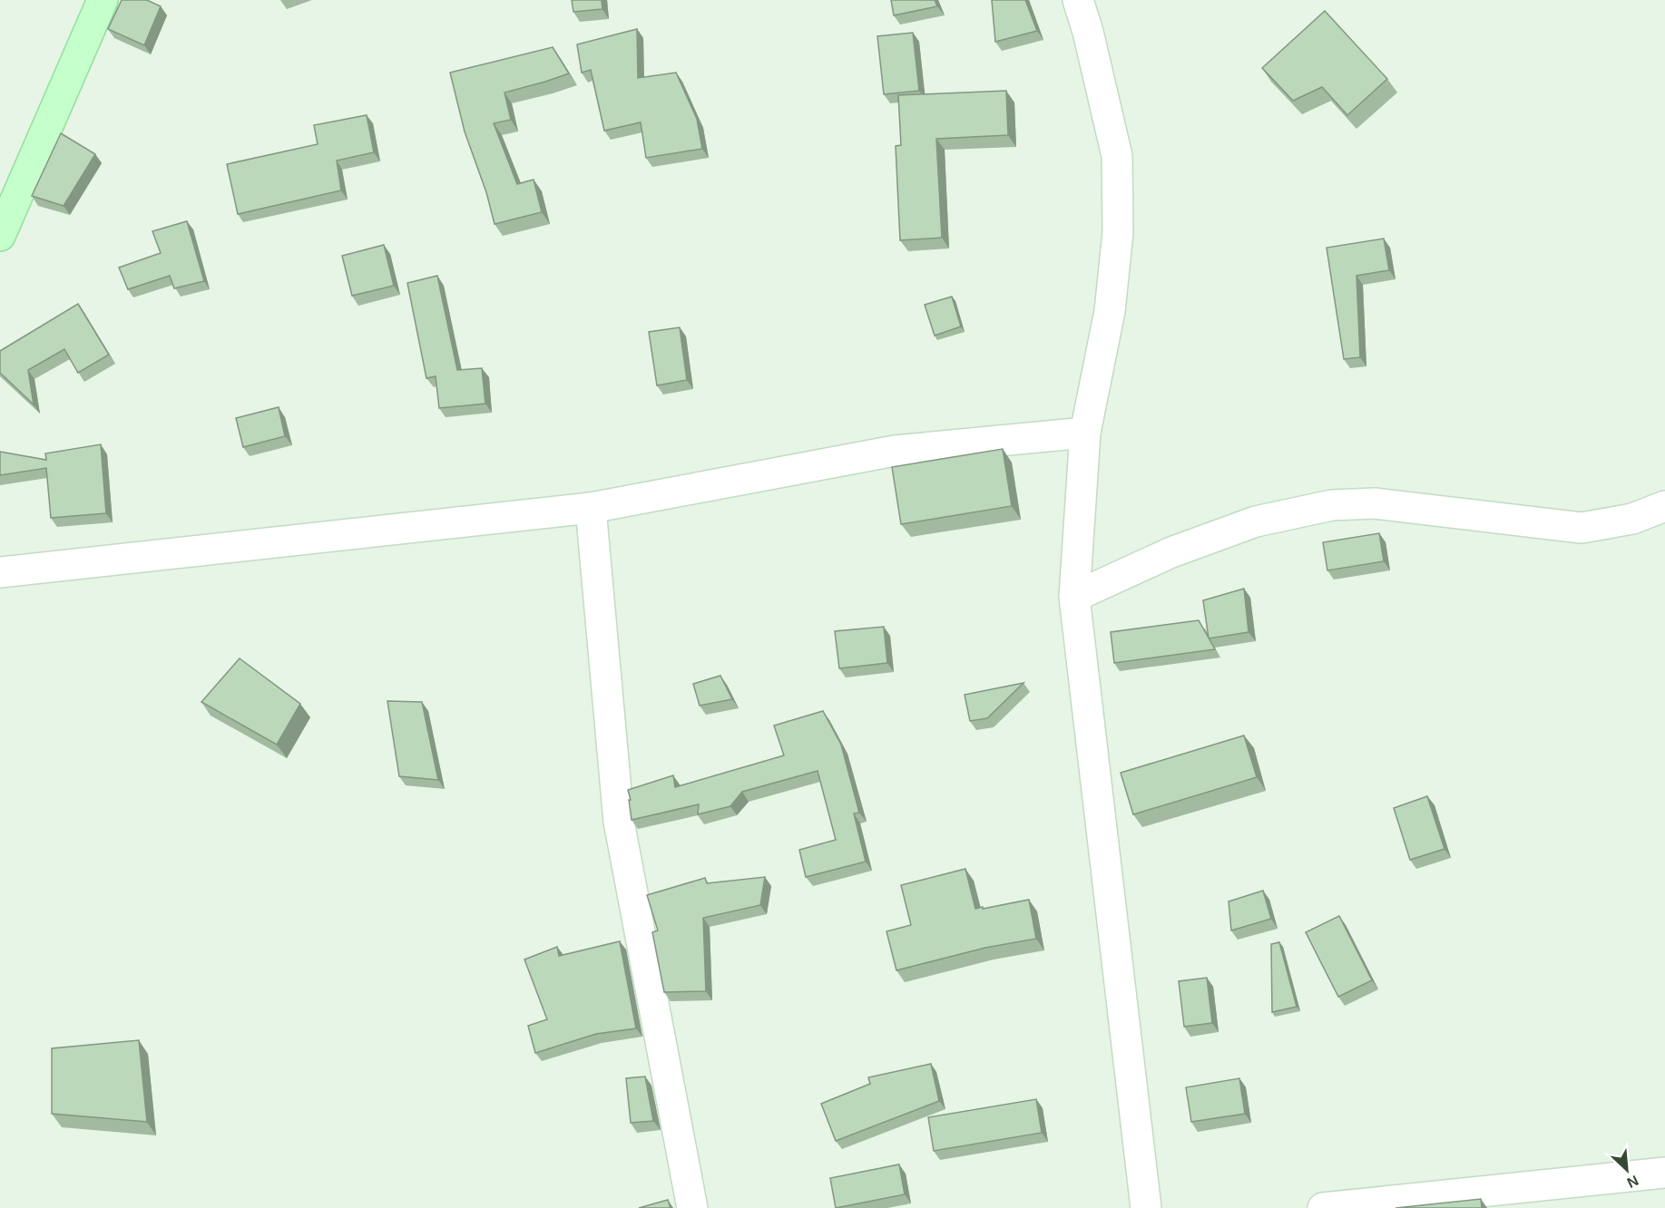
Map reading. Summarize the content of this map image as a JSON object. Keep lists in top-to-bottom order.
{
  "north": "bottom right"
}
